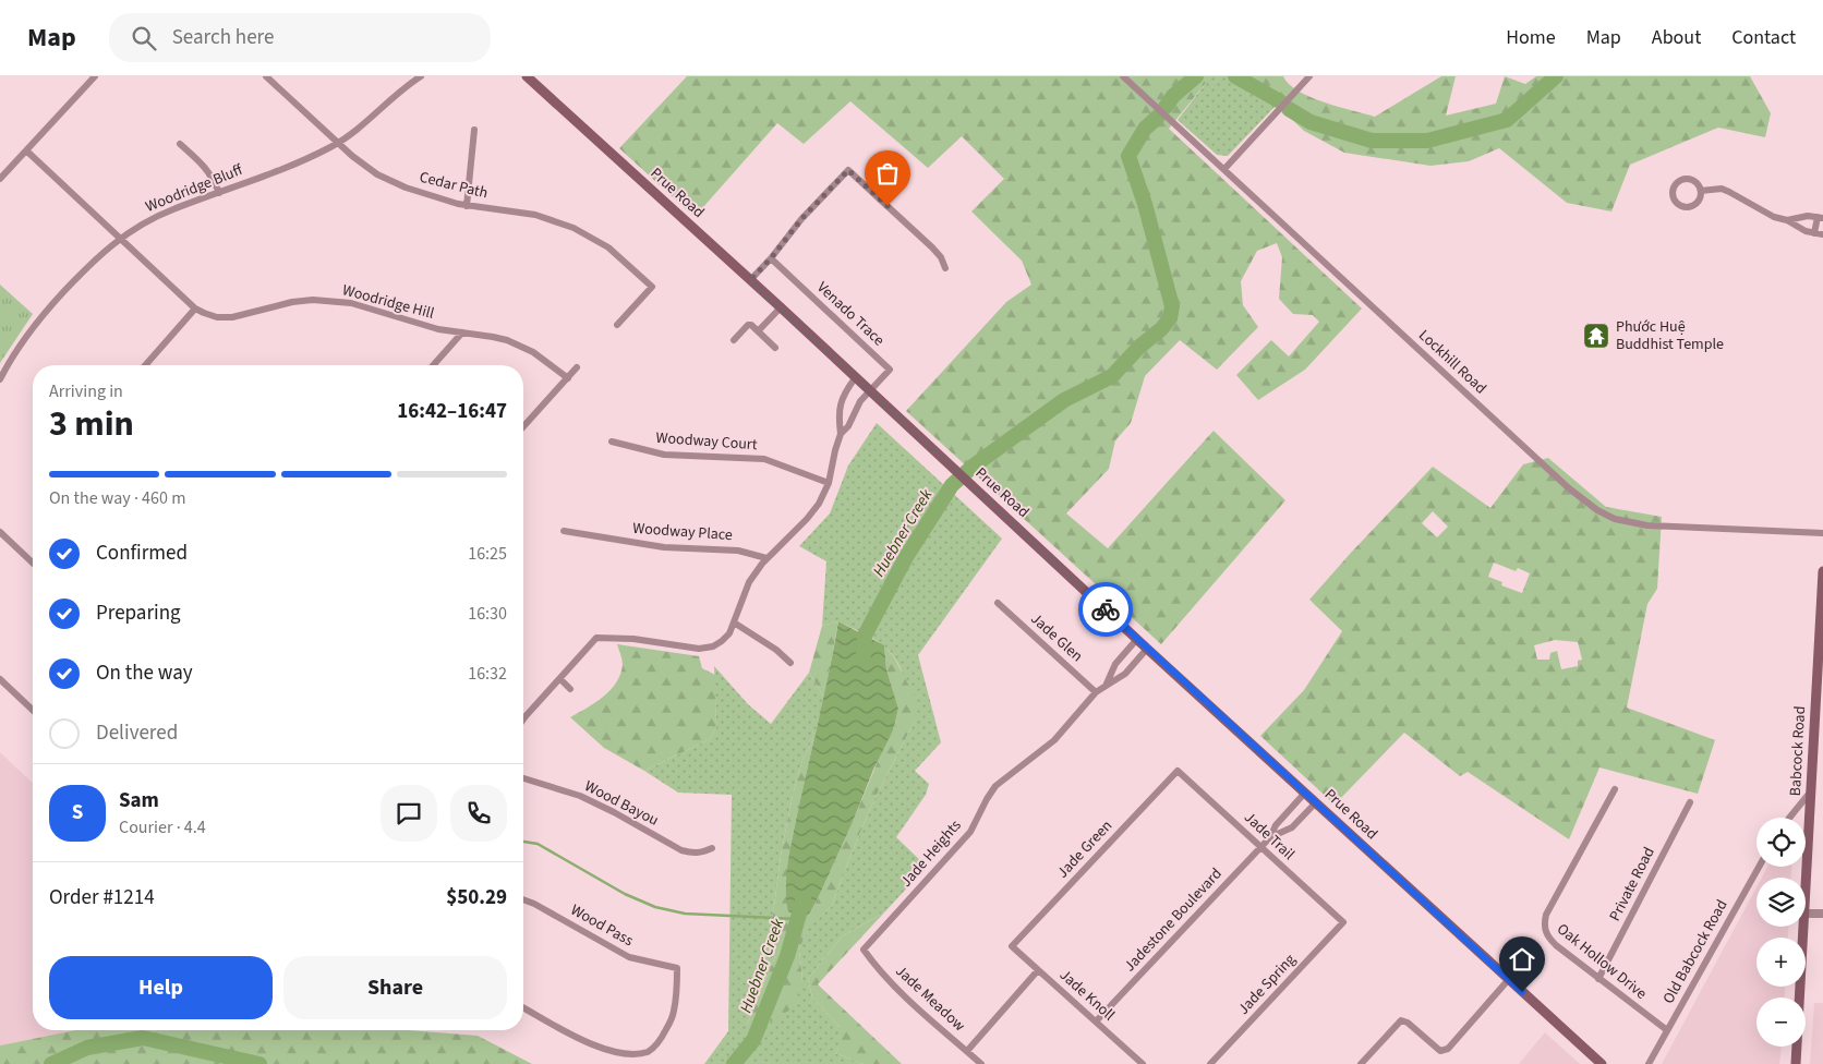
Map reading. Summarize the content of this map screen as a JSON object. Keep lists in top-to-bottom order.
{
  "streets": {
    "main road": ["Prue Road", "Babcock Road"],
    "street": [
      "Cedar Path",
      "Woodridge Bluff",
      "Woodridge Hill",
      "Venado Trace",
      "Lockhill Road",
      "Woodway Court",
      "Woodway Place",
      "Jade Glen",
      "Wood Bayou",
      "Jade Trail",
      "Jade Green",
      "Jade Heights",
      "Private Road",
      "Jadestone Boulevard",
      "Wood Pass",
      "Old Babcock Road",
      "Oak Hollow Drive",
      "Jade Spring",
      "Jade Knoll",
      "Jade Meadow"
    ]
  },
  "crossings": [
    ["Cedar Path", "Woodridge Bluff"],
    ["Woodridge Bluff", "Woodridge Hill"],
    ["Prue Road", "Venado Trace"],
    ["Prue Road", "Jade Heights"],
    ["Prue Road", "Jadestone Boulevard"],
    ["Jade Glen", "Jade Heights"],
    ["Jade Trail", "Jade Green"],
    ["Jade Trail", "Jadestone Boulevard"],
    ["Jade Trail", "Jade Spring"],
    ["Jade Green", "Jade Knoll"],
    ["Jade Heights", "Jade Meadow"],
    ["Private Road", "Oak Hollow Drive"],
    ["Jadestone Boulevard", "Jade Knoll"],
    ["Old Babcock Road", "Oak Hollow Drive"]
  ],
  "water": ["Huebner Creek"],
  "places": {
    "temple": ["Phước Huệ Buddhist Temple"]
  },
  "page": {
    "header": "Map",
    "search": "Search here",
    "nav": [
      "Home",
      "Map",
      "About",
      "Contact"
    ],
    "heading": ["3 min", "Arriving in", "16:42–16:47"],
    "panel": [
      "Sam",
      "Courier · 4.4",
      "Order #1214",
      "$50.29"
    ],
    "bar": "On the way · 460 m",
    "list": [
      ["Confirmed", "16:25"],
      ["Preparing", "16:30"],
      ["On the way", "16:32"],
      "Delivered"
    ],
    "round": "S",
    "map_buttons": ["+", "−"],
    "buttons": ["Help", "Share"]
  }
}
